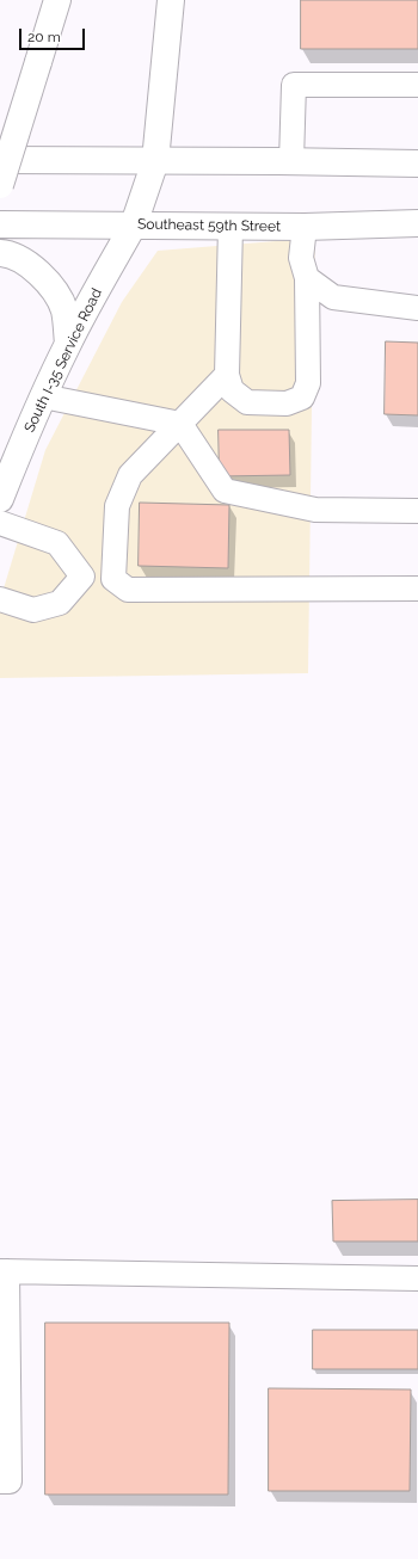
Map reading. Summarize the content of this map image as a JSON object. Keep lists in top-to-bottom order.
{
  "streets": {
    "main road": ["Southeast 59th Street", "South I-35 Service Road"]
  },
  "crossings": [
    ["Southeast 59th Street", "South I-35 Service Road"]
  ],
  "scale_bar": "20 m"
}
